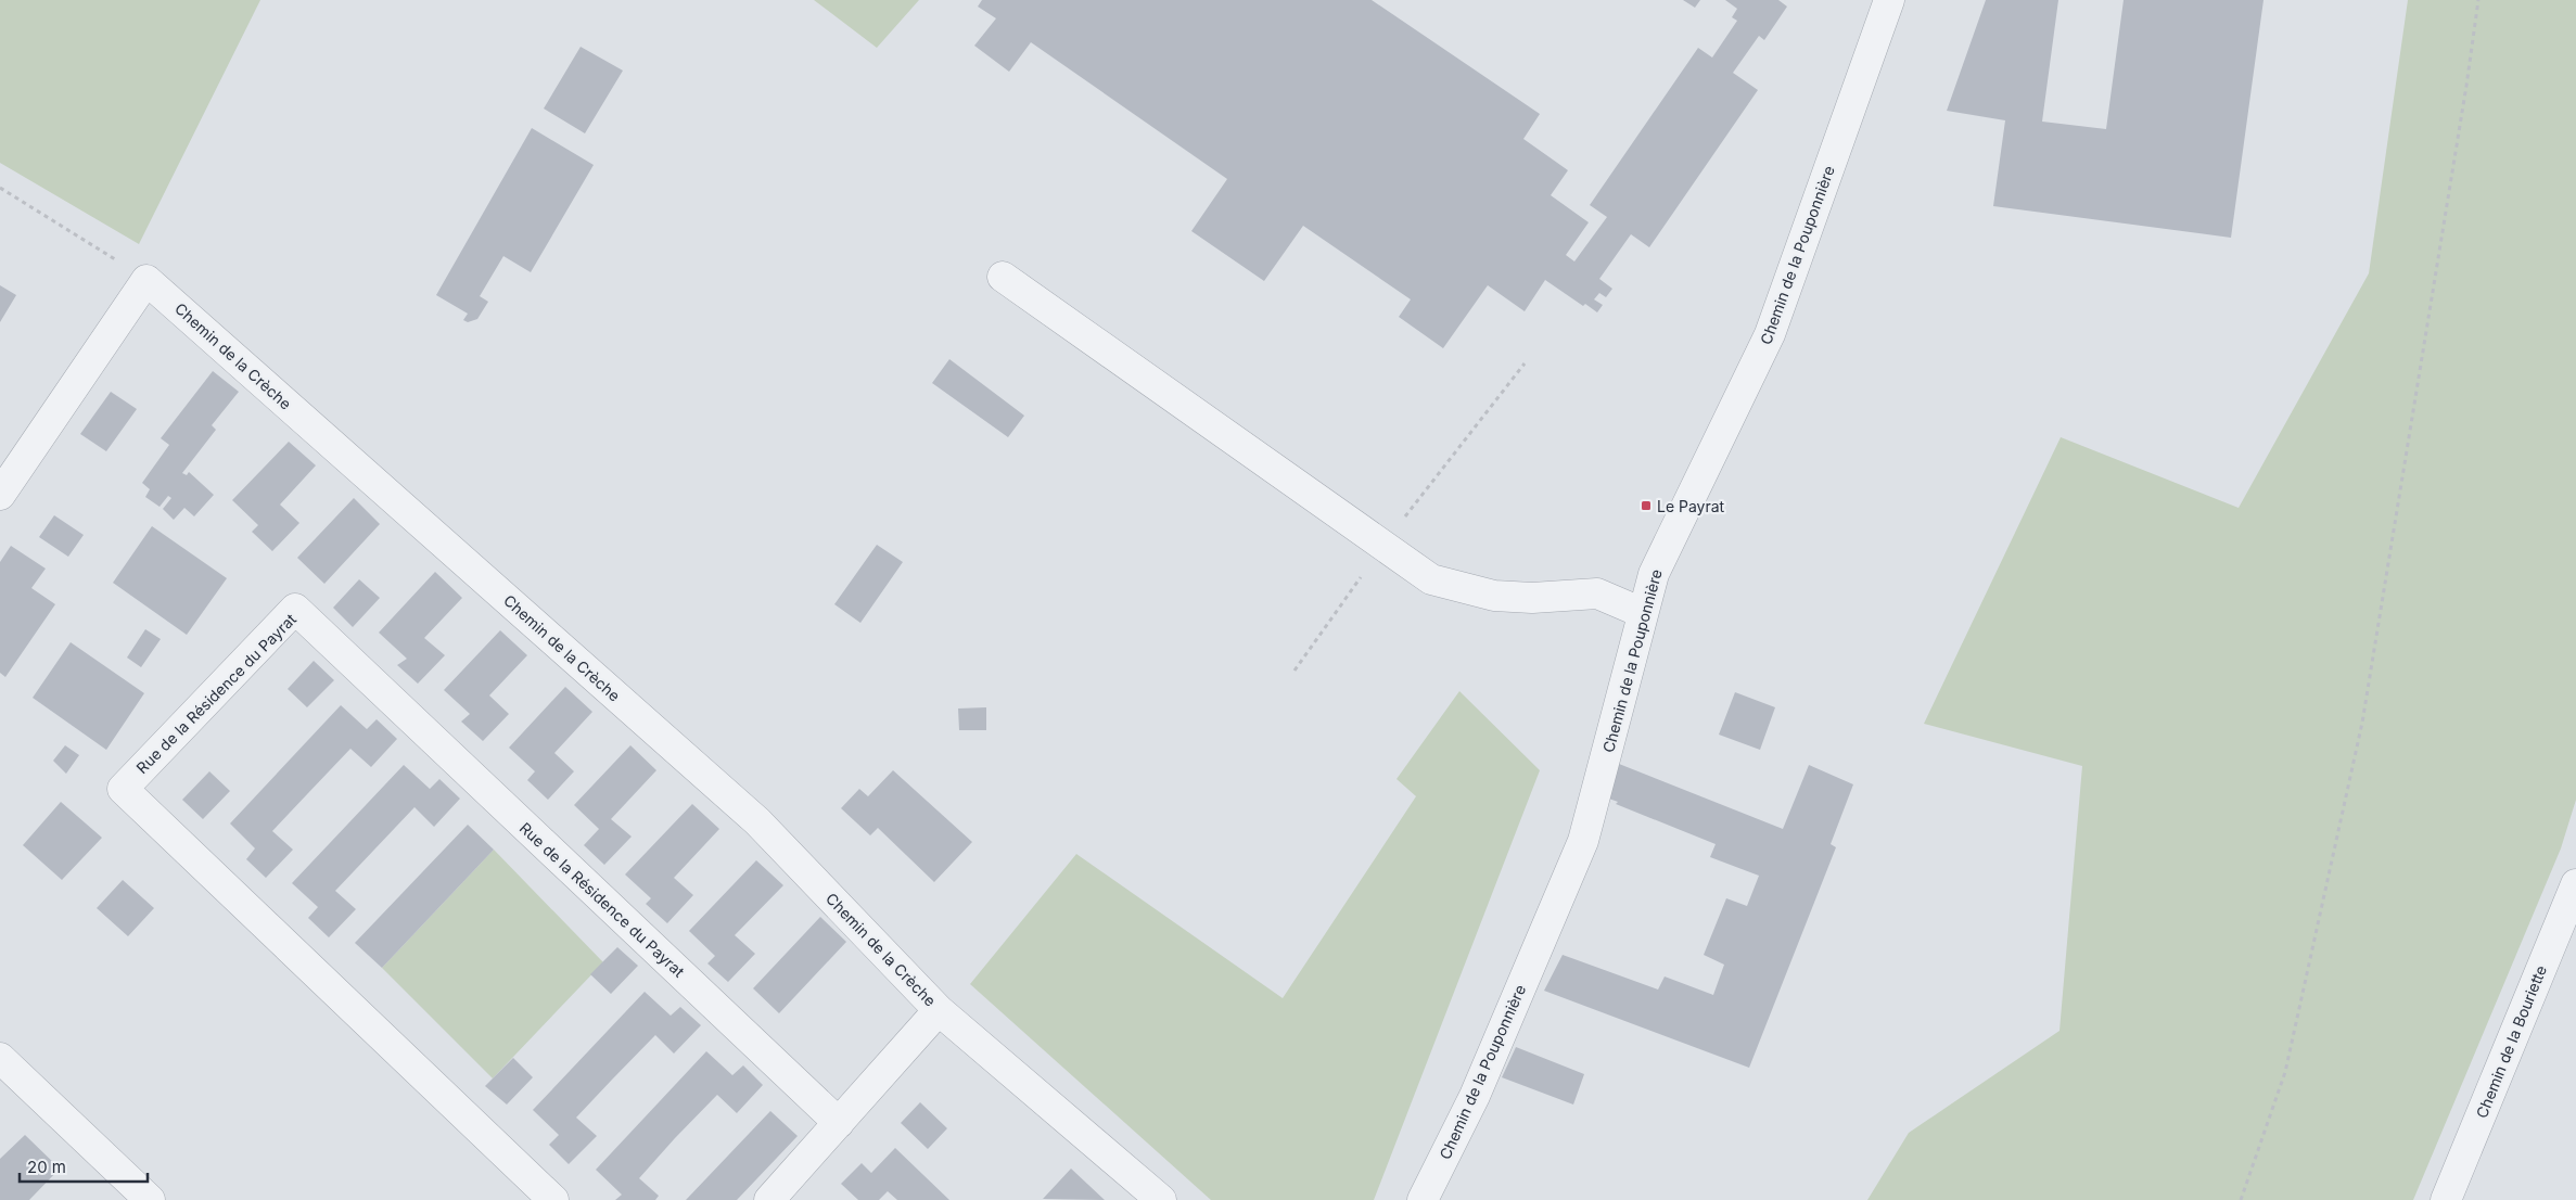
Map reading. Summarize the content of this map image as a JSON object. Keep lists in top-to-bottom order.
{
  "streets": {
    "street": [
      "Chemin de la Pouponnière",
      "Chemin de la Crèche",
      "Rue de la Résidence du Payrat",
      "Chemin de la Bouriette"
    ]
  },
  "places": {
    "transit": ["Le Payrat"]
  },
  "scale_bar": "20 m"
}
